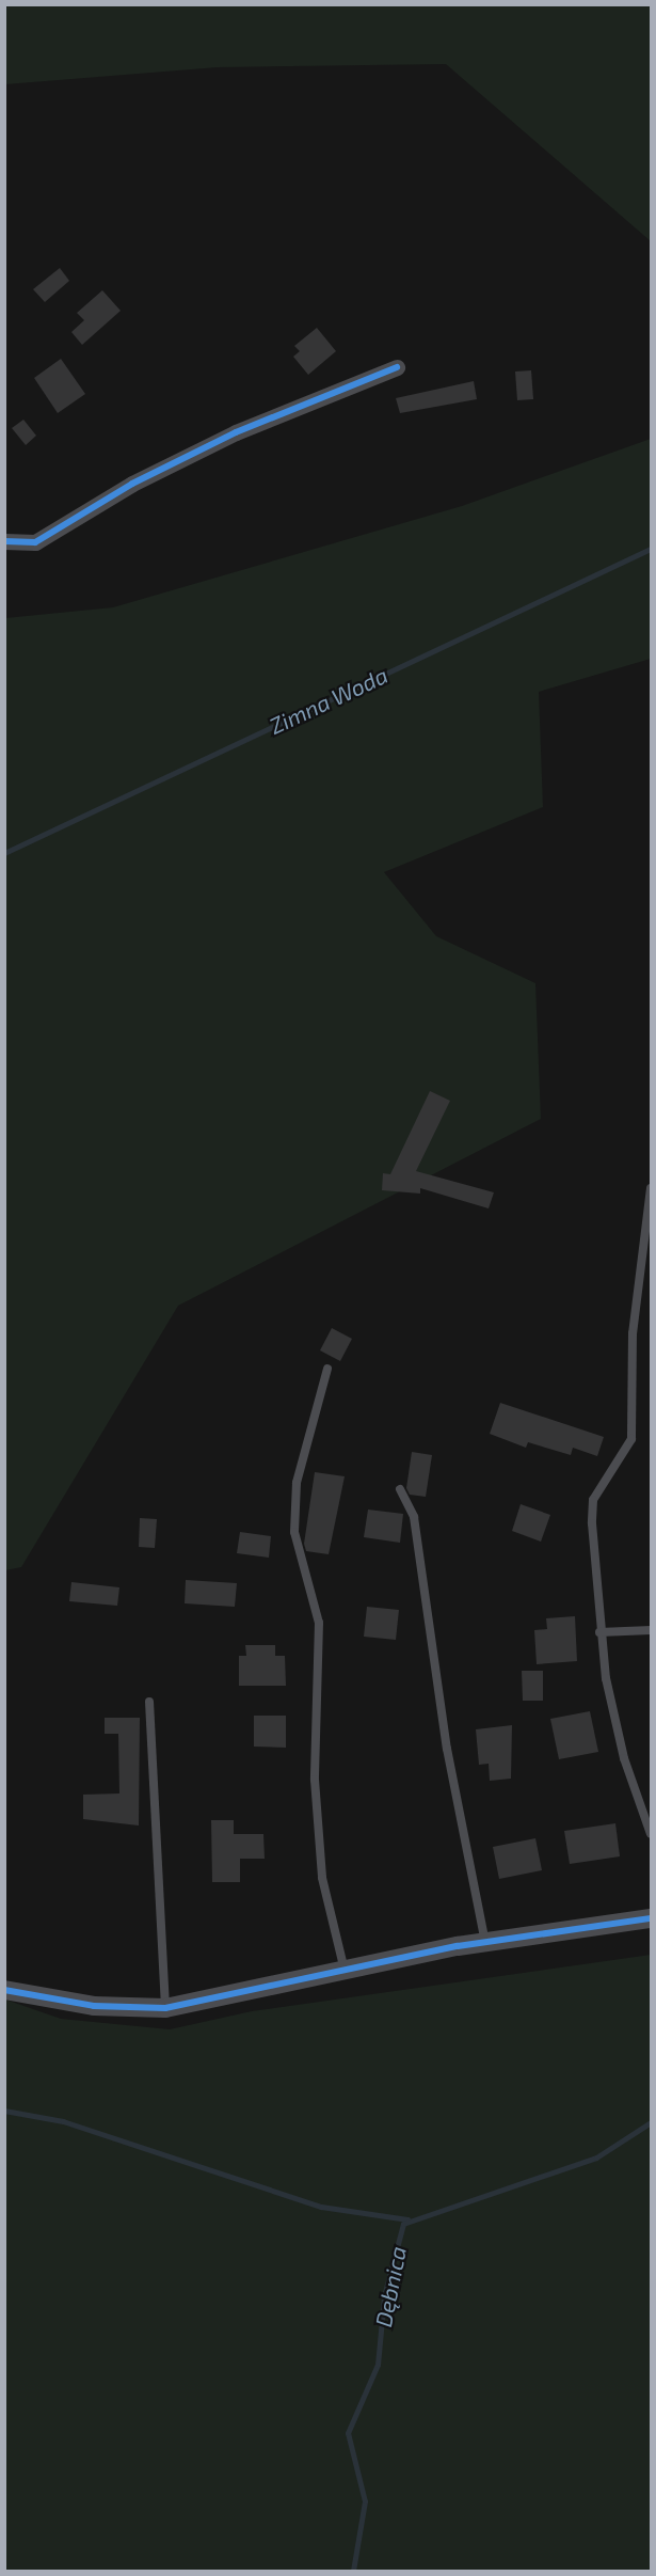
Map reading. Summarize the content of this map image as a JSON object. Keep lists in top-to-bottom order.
{
  "water": ["Zimna Woda", "Dębnica"]
}
